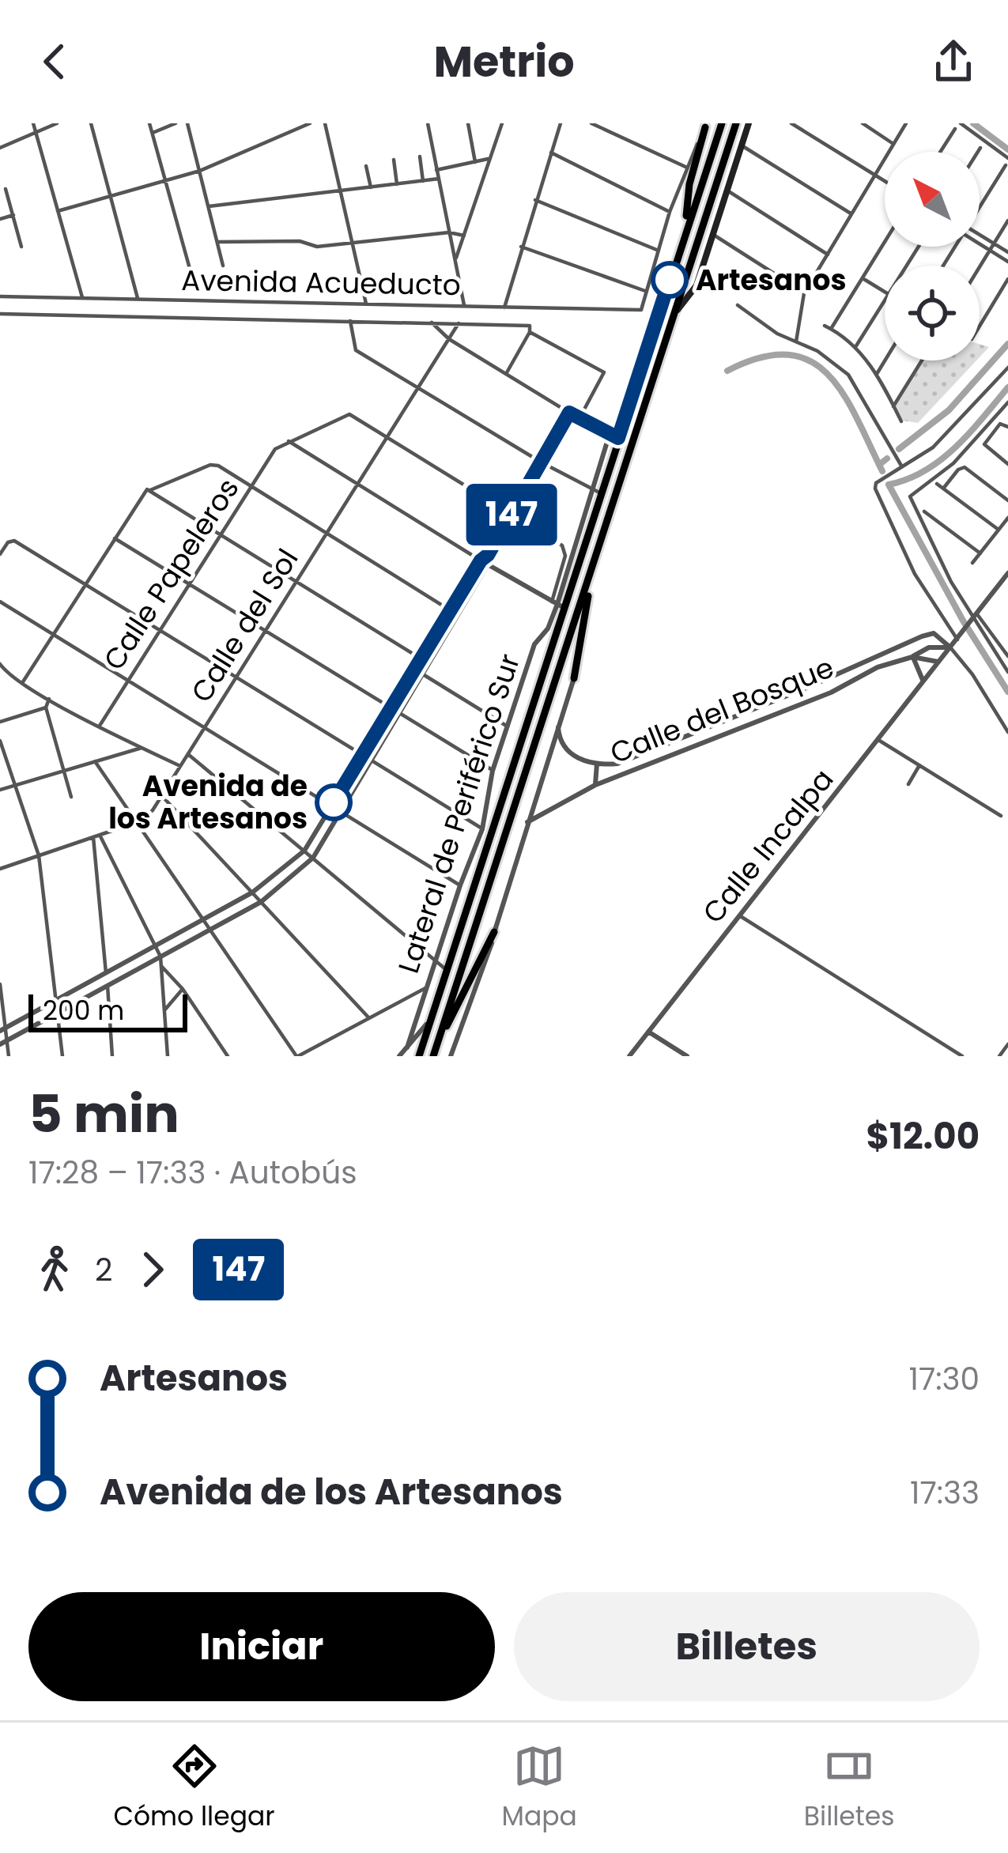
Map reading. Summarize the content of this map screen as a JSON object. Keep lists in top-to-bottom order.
{
  "streets": {
    "street": [
      "Avenida Acueducto",
      "Calle Papeleros",
      "Calle del Sol",
      "Calle del Bosque",
      "Lateral de Periférico Sur",
      "Calle Incalpa"
    ]
  },
  "crossings": [
    ["Avenida Acueducto", "Calle del Sol"],
    ["Calle del Bosque", "Calle Incalpa"]
  ],
  "places": ["Artesanos", "Avenida de los Artesanos"],
  "lines": ["bus line 147"],
  "scale_bar": "200 m",
  "north": "top left",
  "page": {
    "header": "Metrio",
    "on_map": "147",
    "scale": "200 m",
    "heading": ["5 min", "17:28 – 17:33 · Autobús", "$12.00"],
    "legs": ["2", "147"],
    "list": [
      {
        "name": "Artesanos",
        "value": "17:30"
      },
      {
        "name": "Avenida de los Artesanos",
        "value": "17:33"
      }
    ],
    "buttons": ["Iniciar", "Billetes"],
    "tabs": ["Cómo llegar", "Mapa", "Billetes"]
  }
}
